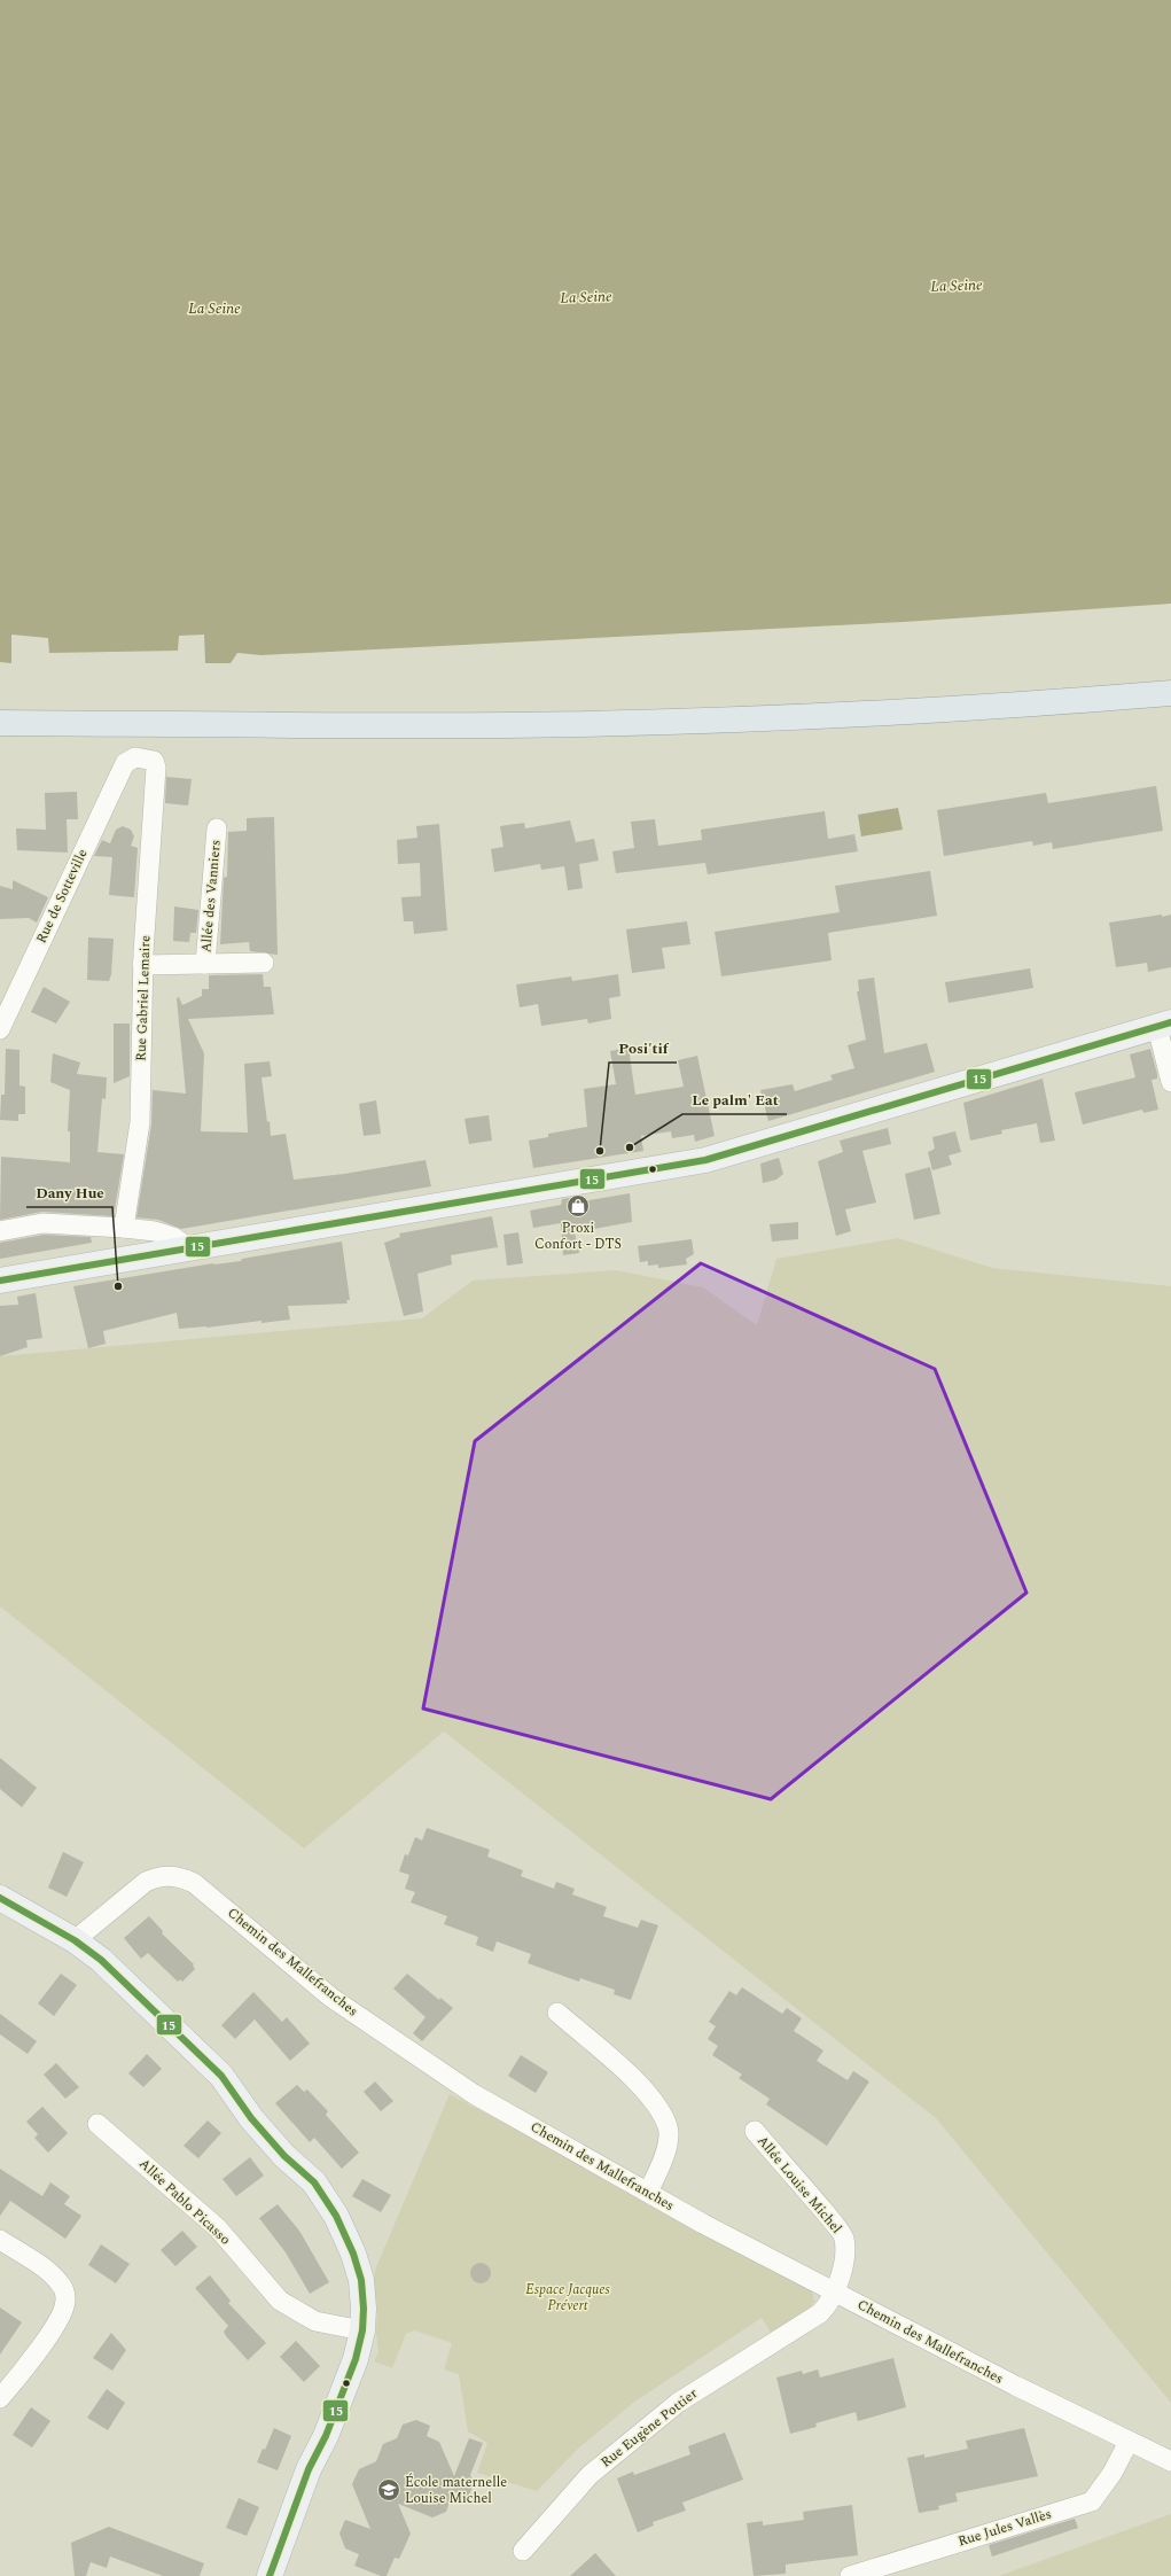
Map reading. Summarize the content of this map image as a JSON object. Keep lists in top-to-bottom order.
{
  "streets": {
    "street": [
      "Rue de Sotteville",
      "Allée des Vanniers",
      "Rue Gabriel Lemaire",
      "Chemin des Mallefranches",
      "Allée Louise Michel",
      "Allée Pablo Picasso",
      "Rue Eugène Pottier",
      "Rue Jules Vallès"
    ]
  },
  "crossings": [
    ["Rue de Sotteville", "Rue Gabriel Lemaire"],
    ["Allée des Vanniers", "Rue Gabriel Lemaire"],
    ["Chemin des Mallefranches", "Allée Louise Michel"],
    ["Chemin des Mallefranches", "Rue Eugène Pottier"],
    ["Chemin des Mallefranches", "Rue Jules Vallès"],
    ["Allée Louise Michel", "Rue Eugène Pottier"]
  ],
  "water": ["La Seine"],
  "parks": ["Espace Jacques Prévert"],
  "places": {
    "other": ["Le palm' Eat", "Posi'tif", "Dany Hue"],
    "shop": ["Proxi Confort - DTS"],
    "school or university": ["École maternelle Louise Michel"]
  },
  "lines": ["transit line 15"]
}
